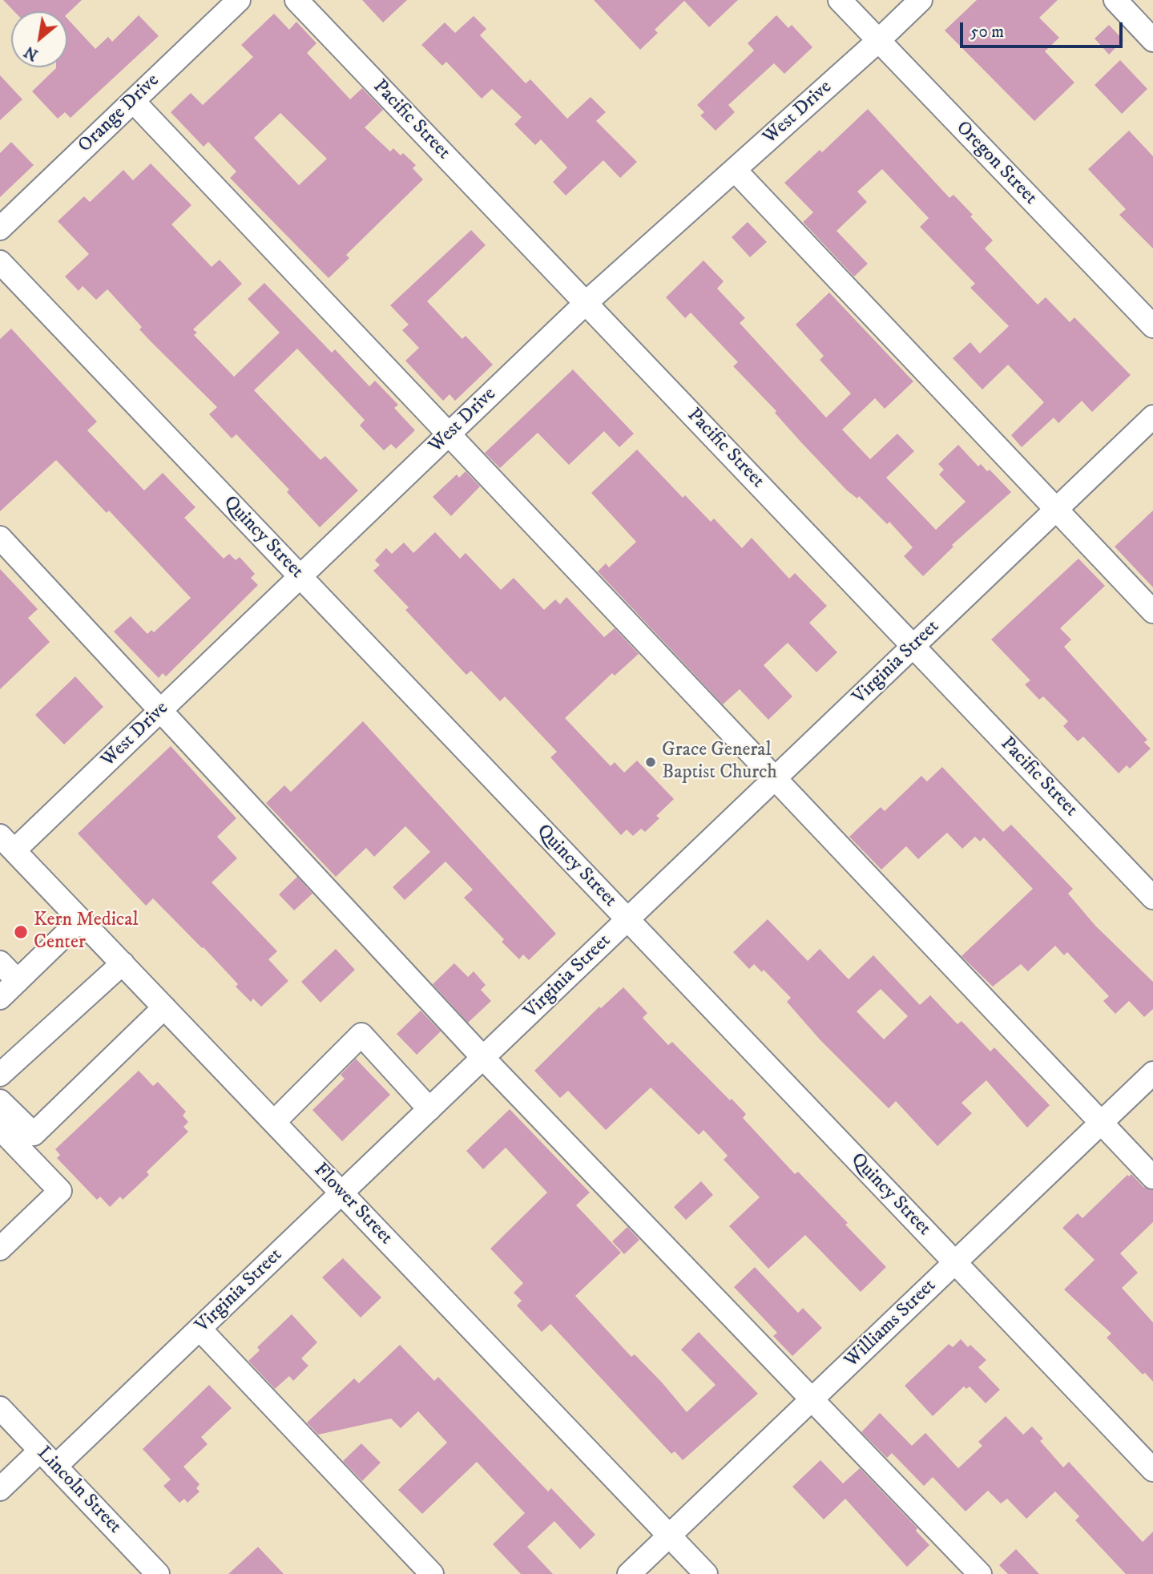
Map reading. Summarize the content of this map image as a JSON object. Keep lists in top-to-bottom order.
{
  "streets": {
    "street": [
      "West Drive",
      "Orange Drive",
      "Pacific Street",
      "Oregon Street",
      "Quincy Street",
      "Virginia Street",
      "Flower Street",
      "Williams Street",
      "Lincoln Street"
    ]
  },
  "crossings": [
    ["West Drive", "Pacific Street"],
    ["West Drive", "Oregon Street"],
    ["West Drive", "Quincy Street"],
    ["West Drive", "Flower Street"],
    ["Pacific Street", "Virginia Street"],
    ["Quincy Street", "Virginia Street"],
    ["Quincy Street", "Williams Street"],
    ["Virginia Street", "Flower Street"],
    ["Virginia Street", "Lincoln Street"],
    ["Flower Street", "Williams Street"]
  ],
  "places": ["Grace General Baptist Church", "Kern Medical Center"],
  "scale_bar": "50 m",
  "north": "bottom left"
}
